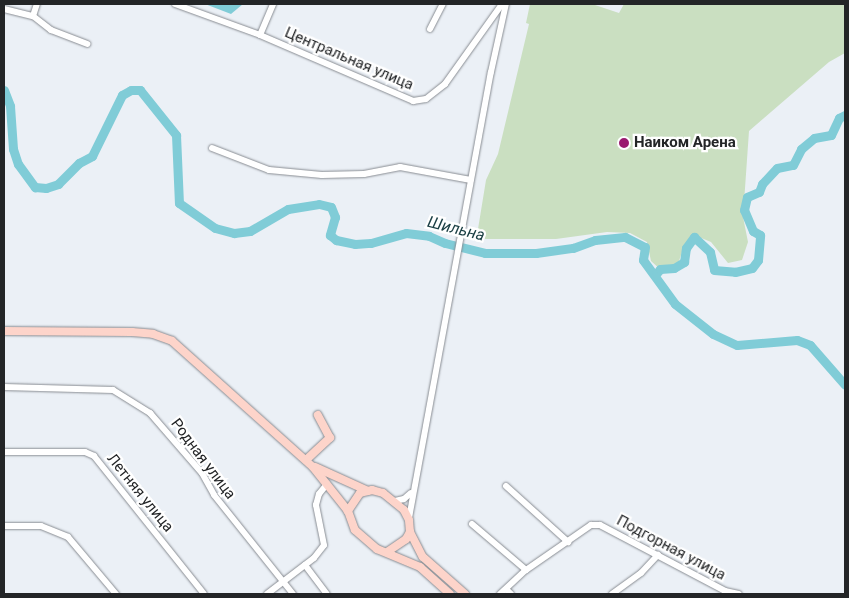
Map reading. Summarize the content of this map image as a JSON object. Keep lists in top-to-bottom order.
{
  "streets": {
    "street": [
      "Центральная улица",
      "Родная улица",
      "Летняя улица",
      "Подгорная улица"
    ]
  },
  "water": ["Шильна"],
  "places": ["Наиком Арена"]
}
